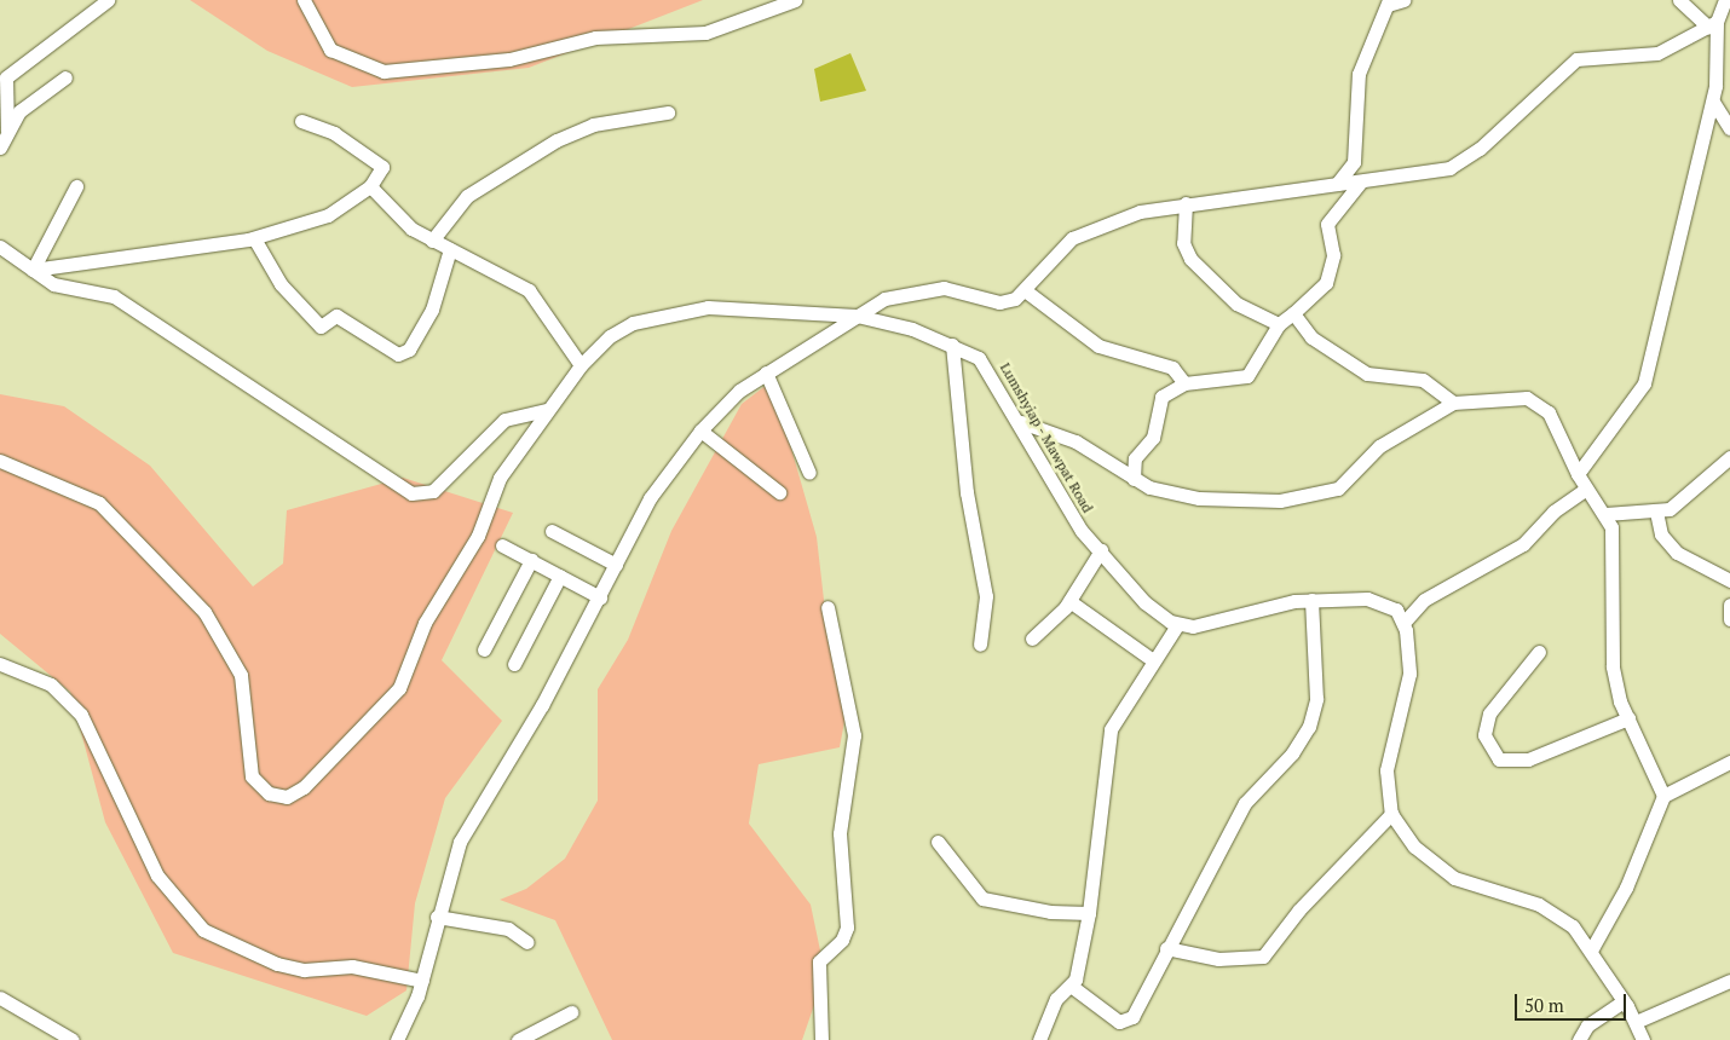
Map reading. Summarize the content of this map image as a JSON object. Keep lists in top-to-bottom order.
{
  "streets": {
    "street": ["Lumshyiap - Mawpat Road"]
  },
  "scale_bar": "50 m"
}
